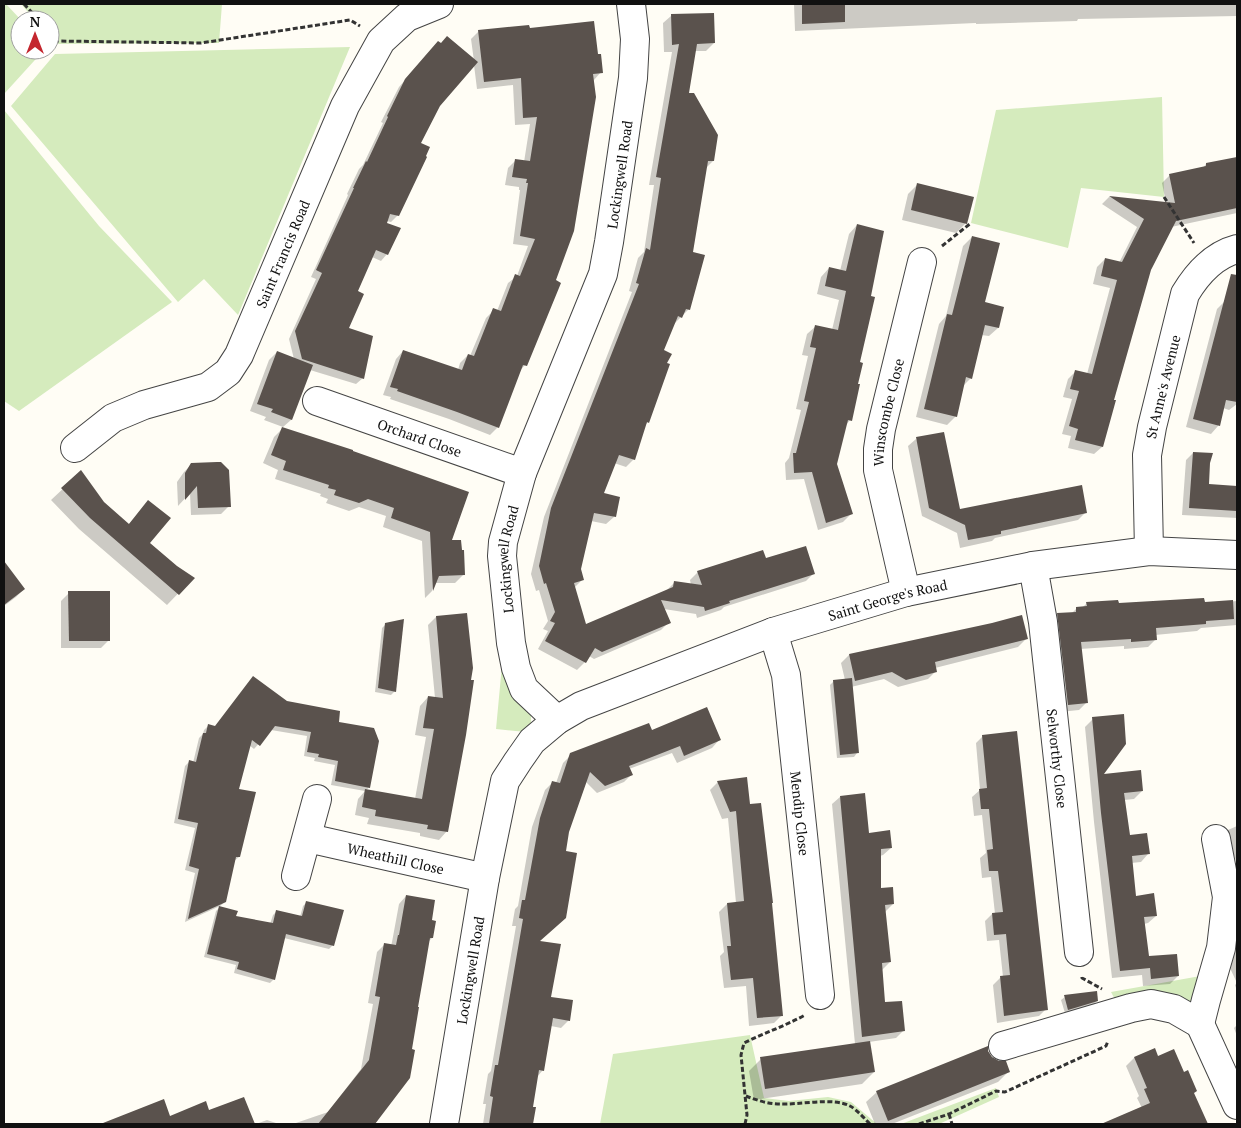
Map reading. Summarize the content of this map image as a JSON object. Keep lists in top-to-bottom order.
{
  "streets": {
    "street": [
      "Lockingwell Road",
      "Saint Francis Road",
      "St Anne's Avenue",
      "Winscombe Close",
      "Orchard Close",
      "Saint George's Road",
      "Selworthy Close",
      "Mendip Close",
      "Wheathill Close"
    ]
  },
  "crossings": [
    ["Lockingwell Road", "Orchard Close"],
    ["Lockingwell Road", "Saint George's Road"],
    ["Lockingwell Road", "Wheathill Close"],
    ["St Anne's Avenue", "Saint George's Road"],
    ["Winscombe Close", "Saint George's Road"],
    ["Saint George's Road", "Selworthy Close"],
    ["Saint George's Road", "Mendip Close"]
  ],
  "north": "top"
}
